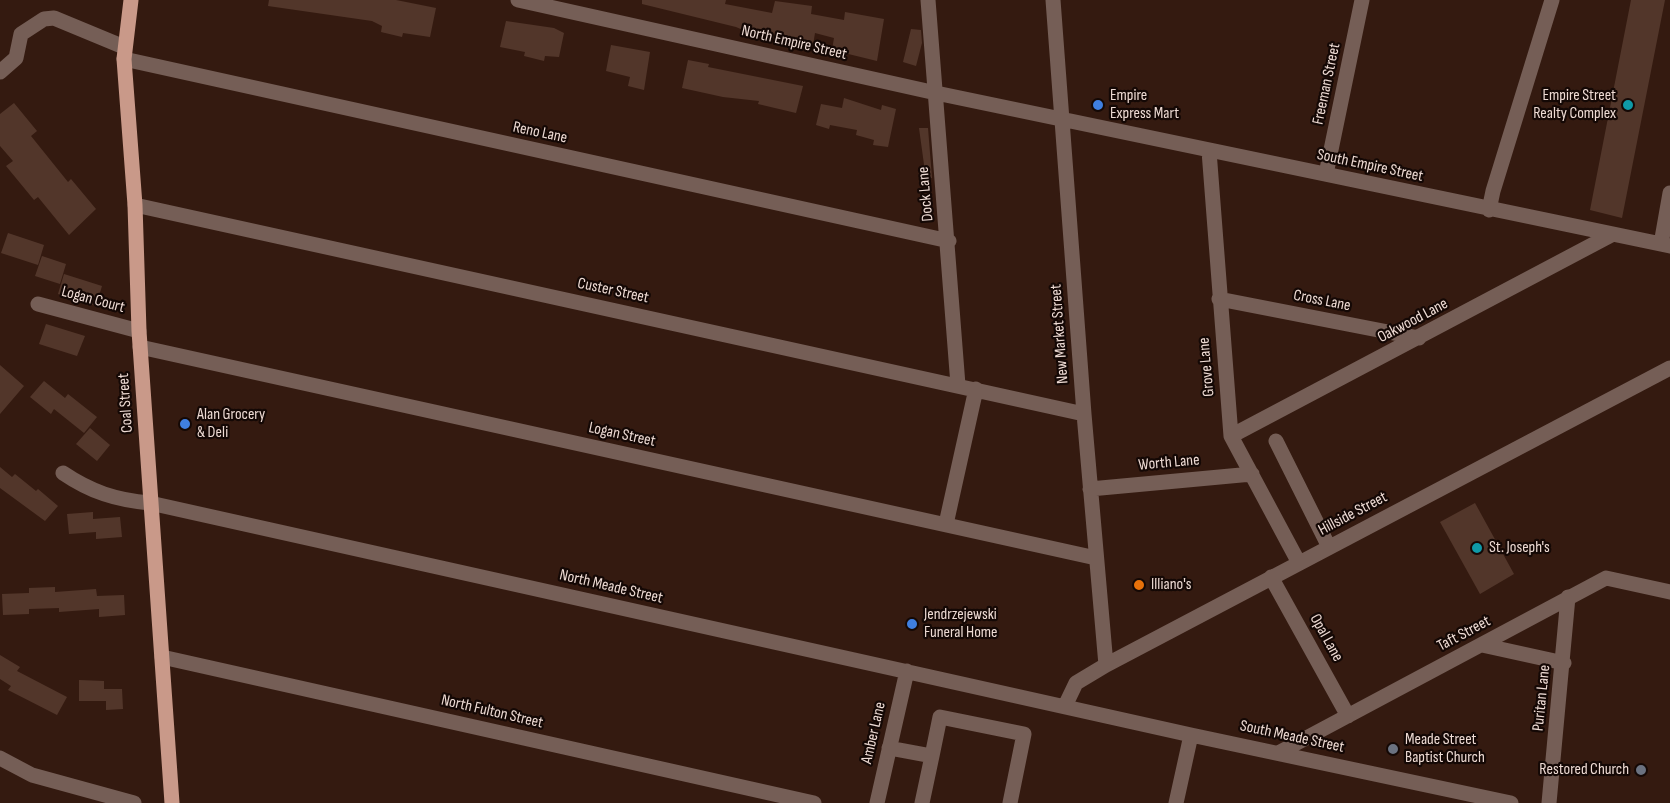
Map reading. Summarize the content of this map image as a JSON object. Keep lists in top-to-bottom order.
{
  "streets": {
    "main road": ["Coal Street"],
    "street": [
      "North Empire Street",
      "Freeman Street",
      "Reno Lane",
      "South Empire Street",
      "Dock Lane",
      "Custer Street",
      "Logan Court",
      "Cross Lane",
      "Oakwood Lane",
      "New Market Street",
      "Grove Lane",
      "Logan Street",
      "Worth Lane",
      "Hillside Street",
      "North Meade Street",
      "Taft Street",
      "Opal Lane",
      "Puritan Lane",
      "North Fulton Street",
      "Amber Lane",
      "South Meade Street"
    ]
  },
  "crossings": [
    ["North Empire Street", "South Empire Street"],
    ["North Empire Street", "Dock Lane"],
    ["North Empire Street", "New Market Street"],
    ["Freeman Street", "South Empire Street"],
    ["Reno Lane", "Dock Lane"],
    ["Reno Lane", "Coal Street"],
    ["South Empire Street", "Oakwood Lane"],
    ["South Empire Street", "New Market Street"],
    ["South Empire Street", "Grove Lane"],
    ["Dock Lane", "Custer Street"],
    ["Custer Street", "New Market Street"],
    ["Custer Street", "Coal Street"],
    ["Logan Court", "Coal Street"],
    ["Cross Lane", "Oakwood Lane"],
    ["Cross Lane", "Grove Lane"],
    ["Oakwood Lane", "Grove Lane"],
    ["New Market Street", "Logan Street"],
    ["New Market Street", "Worth Lane"],
    ["New Market Street", "Hillside Street"],
    ["Grove Lane", "Worth Lane"],
    ["Grove Lane", "Hillside Street"],
    ["Coal Street", "Logan Street"],
    ["Coal Street", "North Meade Street"],
    ["Coal Street", "North Fulton Street"],
    ["Hillside Street", "North Meade Street"],
    ["Hillside Street", "Opal Lane"],
    ["Hillside Street", "South Meade Street"],
    ["North Meade Street", "Amber Lane"],
    ["North Meade Street", "South Meade Street"],
    ["Taft Street", "Opal Lane"],
    ["Taft Street", "Puritan Lane"],
    ["Taft Street", "South Meade Street"]
  ],
  "places": [
    "Empire Express Mart",
    "Empire Street Realty Complex",
    "Alan Grocery & Deli",
    "St. Joseph's",
    "Illiano's",
    "Jendrzejewski Funeral Home",
    "Meade Street Baptist Church",
    "Restored Church"
  ]
}
